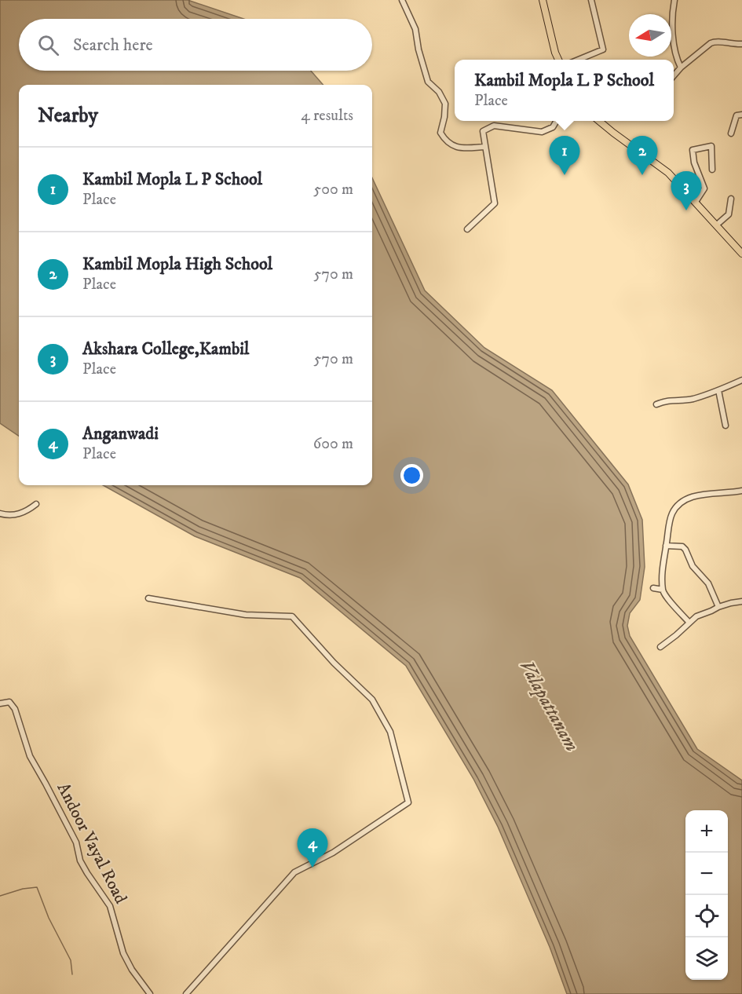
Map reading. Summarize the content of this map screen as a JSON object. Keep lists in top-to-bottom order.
{
  "streets": {
    "street": ["Andoor Vayal Road"]
  },
  "water": ["Valapattanam"],
  "north": "left",
  "page": {
    "search": "Search here",
    "popup": ["Kambil Mopla L P School", "Place"],
    "heading": ["Nearby", "4 results"],
    "pins": [
      "1",
      "2",
      "3",
      "4"
    ],
    "list": [
      {
        "mark": "1",
        "name": "Kambil Mopla L P School",
        "note": "Place",
        "value": "500 m"
      },
      {
        "mark": "2",
        "name": "Kambil Mopla High School",
        "note": "Place",
        "value": "570 m"
      },
      {
        "mark": "3",
        "name": "Akshara College,Kambil",
        "note": "Place",
        "value": "570 m"
      },
      {
        "mark": "4",
        "name": "Anganwadi",
        "note": "Place",
        "value": "600 m"
      }
    ],
    "map_buttons": ["+", "−"]
  }
}
